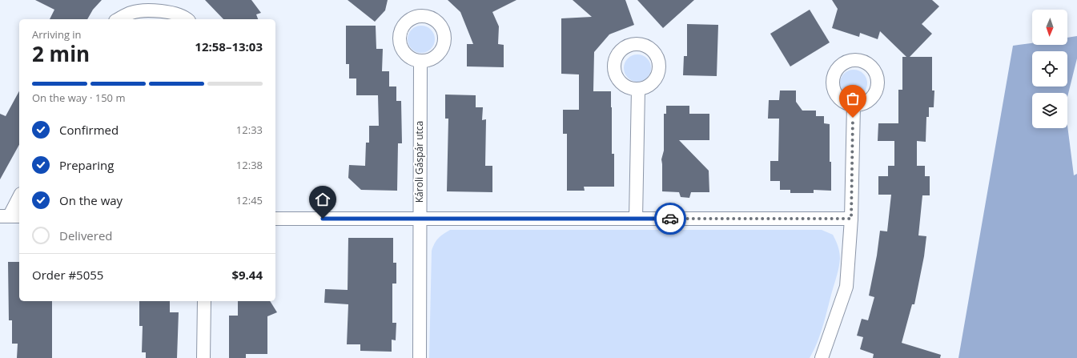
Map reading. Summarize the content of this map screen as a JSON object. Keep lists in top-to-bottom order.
{
  "streets": {
    "street": ["Károli Gáspár utca"]
  },
  "north": "bottom",
  "page": {
    "heading": ["2 min", "Arriving in", "12:58–13:03"],
    "panel": ["Order #5055", "$9.44"],
    "bar": "On the way · 150 m",
    "list": [
      ["Confirmed", "12:33"],
      ["Preparing", "12:38"],
      ["On the way", "12:45"],
      "Delivered"
    ]
  }
}
